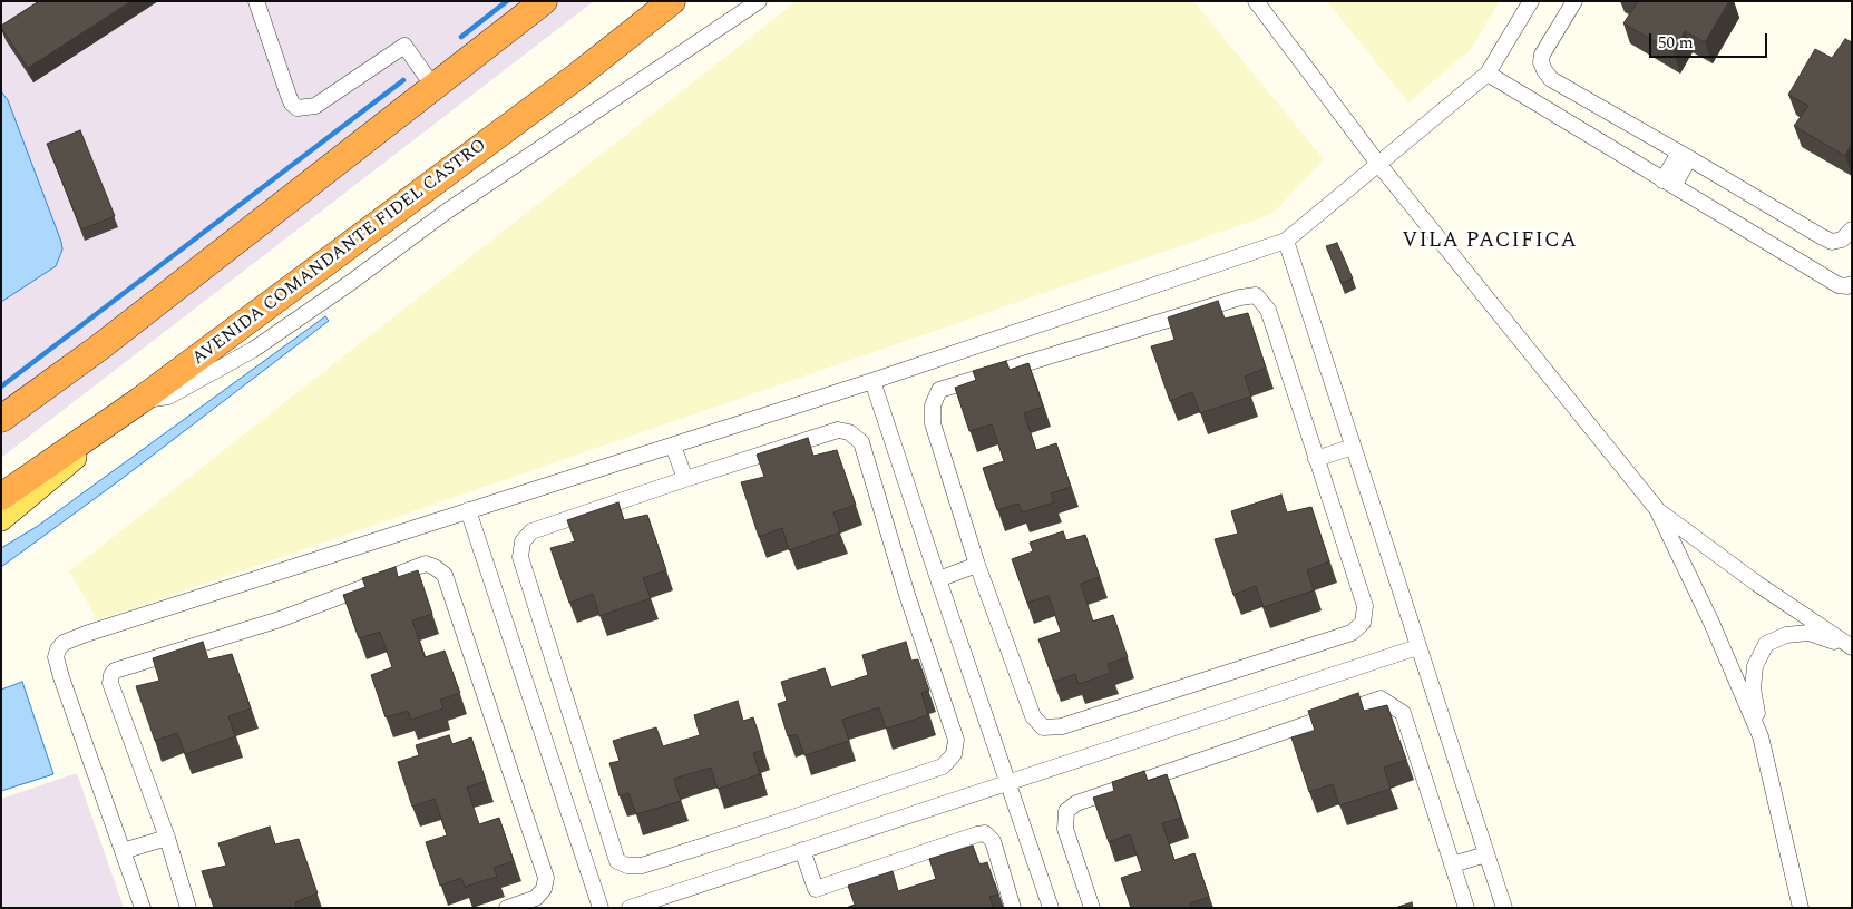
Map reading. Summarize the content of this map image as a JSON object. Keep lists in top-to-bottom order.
{
  "streets": {
    "highway": ["AVENIDA COMANDANTE FIDEL CASTRO"]
  },
  "districts": ["VILA PACIFICA"],
  "scale_bar": "50 m"
}
